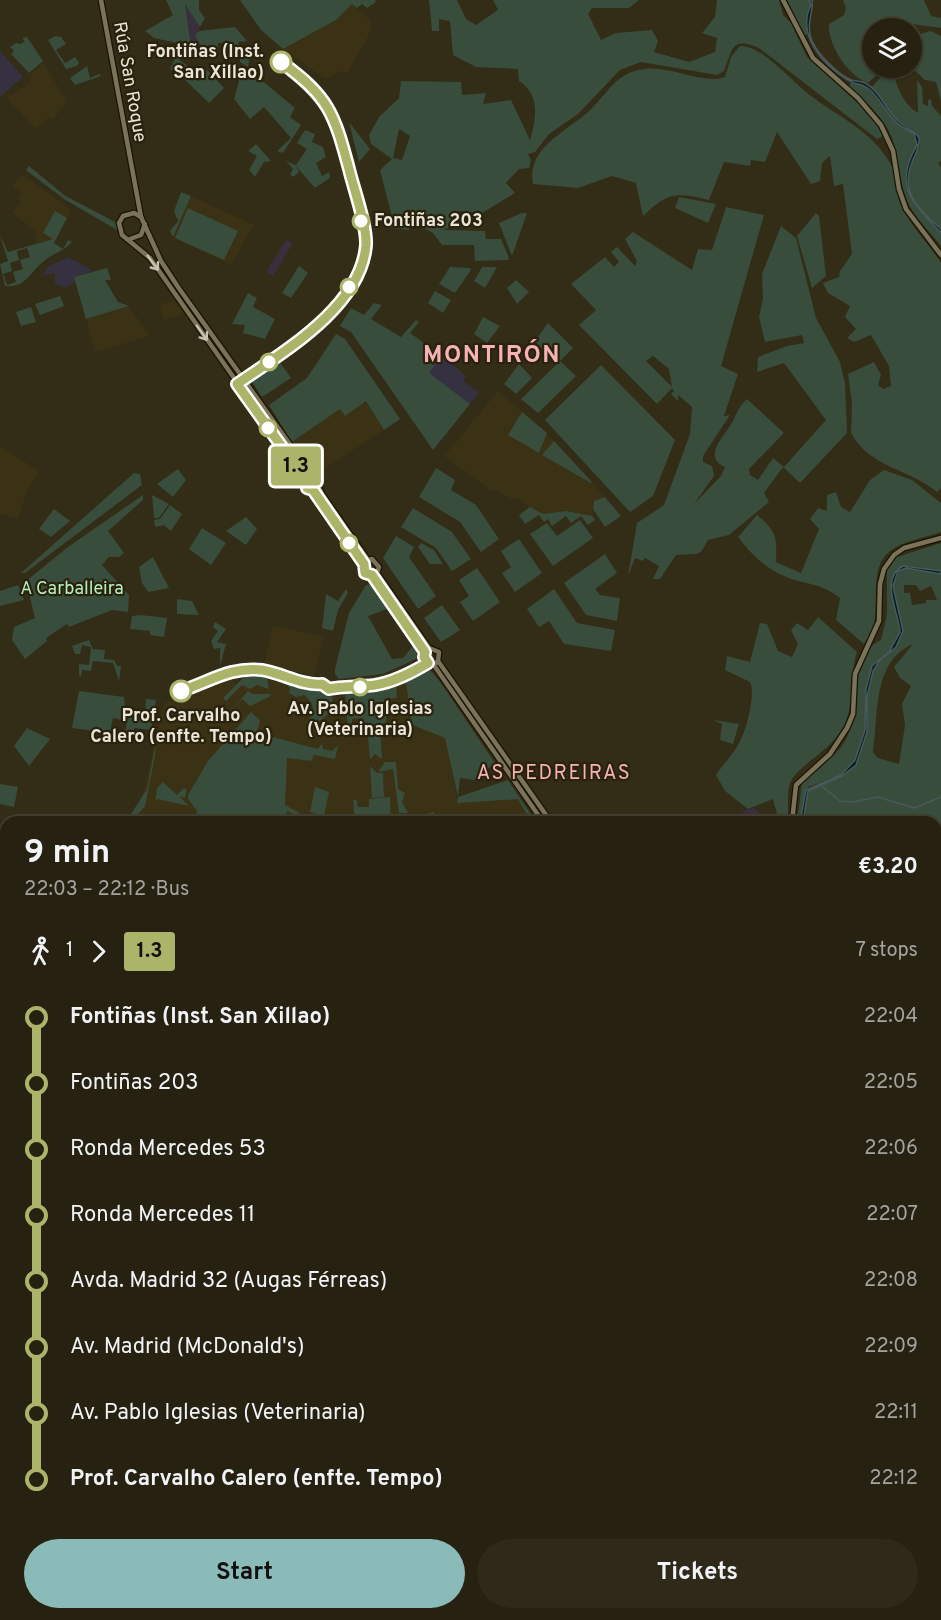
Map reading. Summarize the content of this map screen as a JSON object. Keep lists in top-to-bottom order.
{
  "streets": {
    "street": ["Rúa San Roque"]
  },
  "districts": ["MONTIRÓN", "AS PEDREIRAS"],
  "parks": ["A Carballeira"],
  "places": [
    "Fontiñas (Inst. San Xillao)",
    "Fontiñas 203",
    "Av. Pablo Iglesias (Veterinaria)",
    "Prof. Carvalho Calero (enfte. Tempo)"
  ],
  "lines": ["bus line 1.3"],
  "page": {
    "on_map": "1.3",
    "heading": ["9 min", "22:03 – 22:12 · Bus", "€3.20"],
    "legs": ["1", "1.3", "7 stops"],
    "list": [
      {
        "name": "Fontiñas (Inst. San Xillao)",
        "value": "22:04"
      },
      {
        "name": "Fontiñas 203",
        "value": "22:05"
      },
      {
        "name": "Ronda Mercedes 53",
        "value": "22:06"
      },
      {
        "name": "Ronda Mercedes 11",
        "value": "22:07"
      },
      {
        "name": "Avda. Madrid 32 (Augas Férreas)",
        "value": "22:08"
      },
      {
        "name": "Av. Madrid (McDonald's)",
        "value": "22:09"
      },
      {
        "name": "Av. Pablo Iglesias (Veterinaria)",
        "value": "22:11"
      },
      {
        "name": "Prof. Carvalho Calero (enfte. Tempo)",
        "value": "22:12"
      }
    ],
    "buttons": ["Start", "Tickets"]
  }
}
